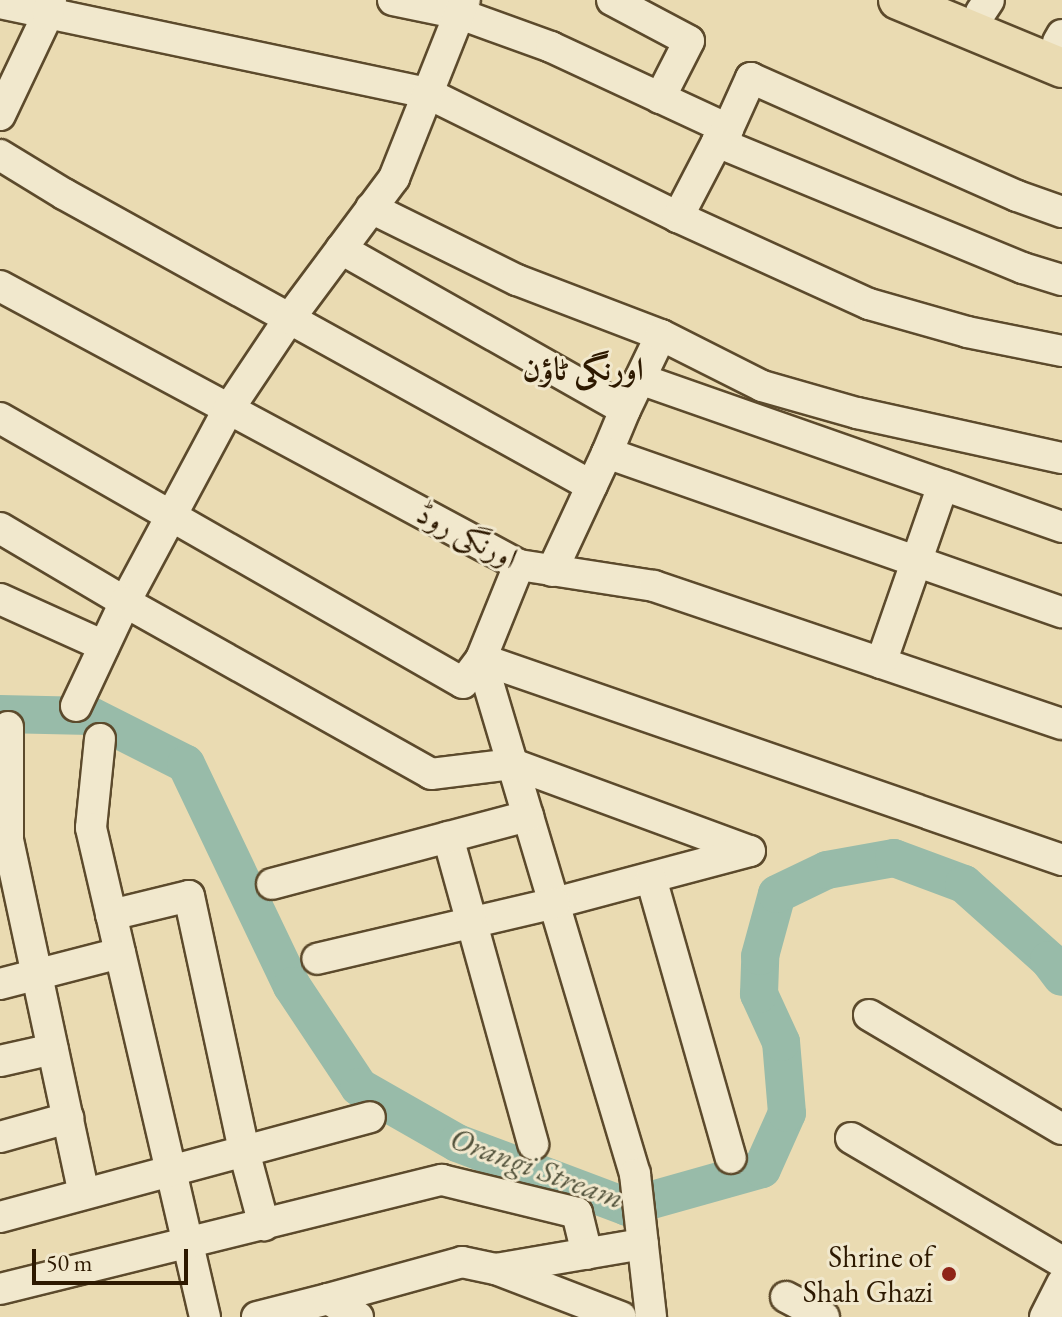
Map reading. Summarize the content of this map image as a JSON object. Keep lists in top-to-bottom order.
{
  "streets": {
    "street": ["اورنگی روڈ"]
  },
  "districts": ["اورنگی ٹاؤن"],
  "water": ["Orangi Stream"],
  "places": ["Shrine of Shah Ghazi"],
  "scale_bar": "50 m"
}
